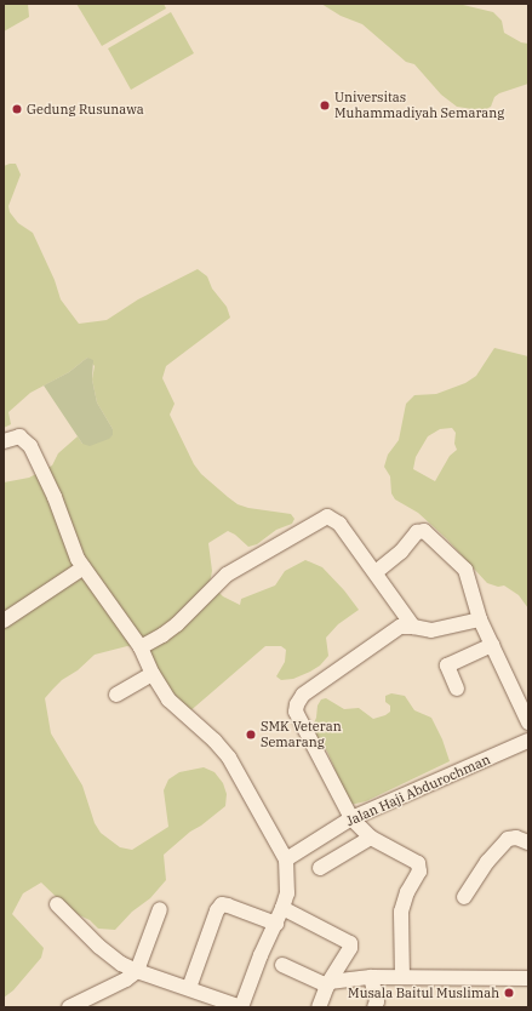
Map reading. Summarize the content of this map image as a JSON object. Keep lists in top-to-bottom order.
{
  "streets": {
    "street": ["Jalan Haji Abdurochman"]
  },
  "places": [
    "Universitas Muhammadiyah Semarang",
    "Gedung Rusunawa",
    "SMK Veteran Semarang",
    "Musala Baitul Muslimah"
  ]
}
